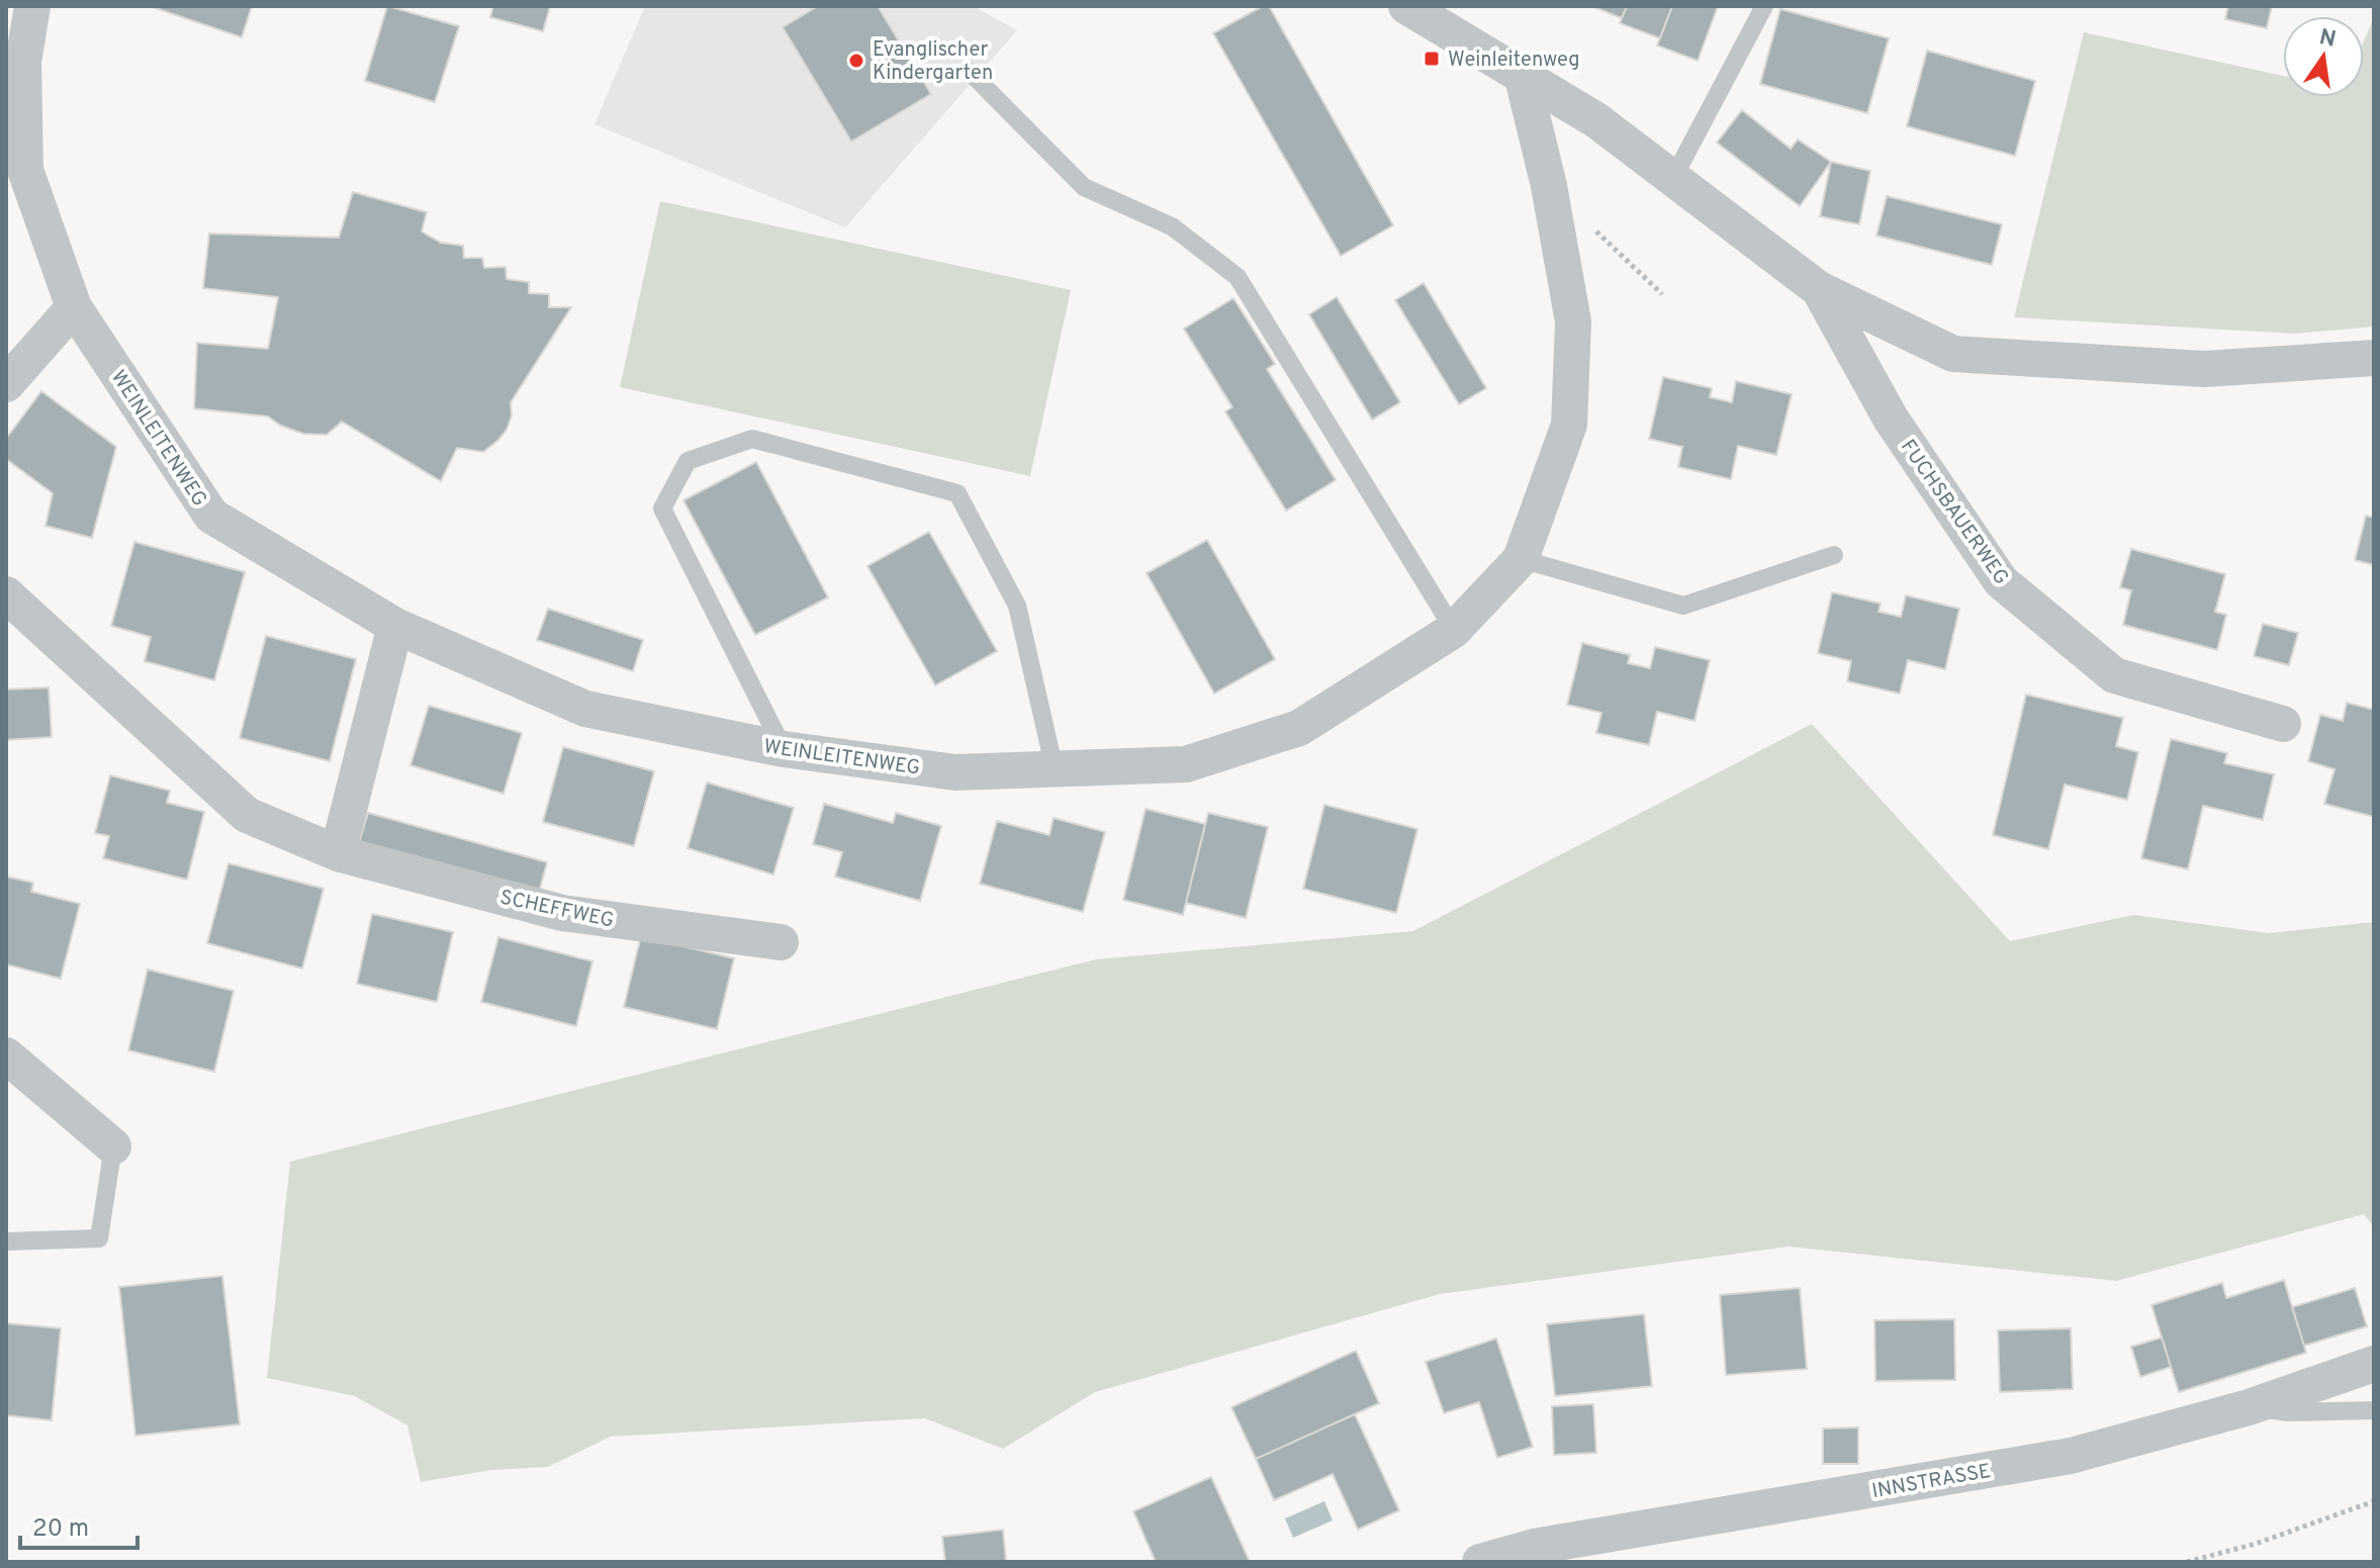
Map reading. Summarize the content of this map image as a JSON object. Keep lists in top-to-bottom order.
{
  "streets": {
    "street": [
      "WEINLEITENWEG",
      "FUCHSBAUERWEG",
      "SCHEFFWEG",
      "INNSTRASSE"
    ]
  },
  "crossings": [
    ["WEINLEITENWEG", "FUCHSBAUERWEG"]
  ],
  "places": {
    "transit": ["Weinleitenweg"],
    "other": ["Evanglischer Kindergarten"]
  },
  "scale_bar": "20 m",
  "north": "top"
}
